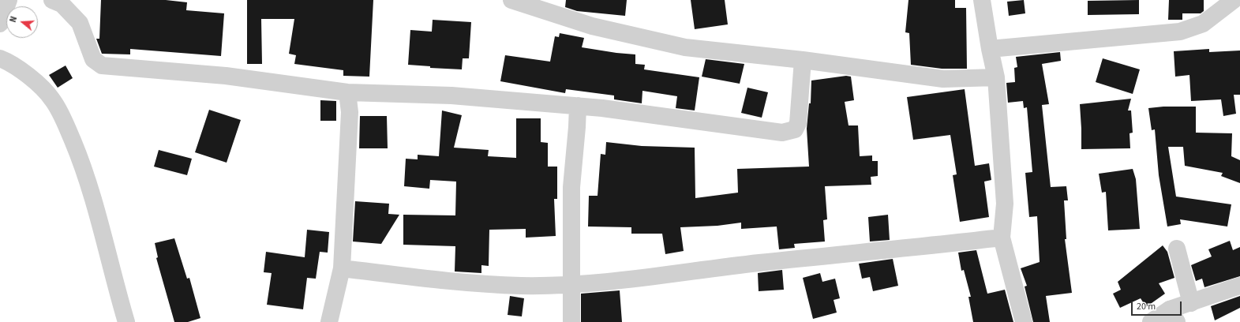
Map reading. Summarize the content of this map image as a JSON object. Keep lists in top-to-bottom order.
{
  "scale_bar": "20 m",
  "north": "left"
}
